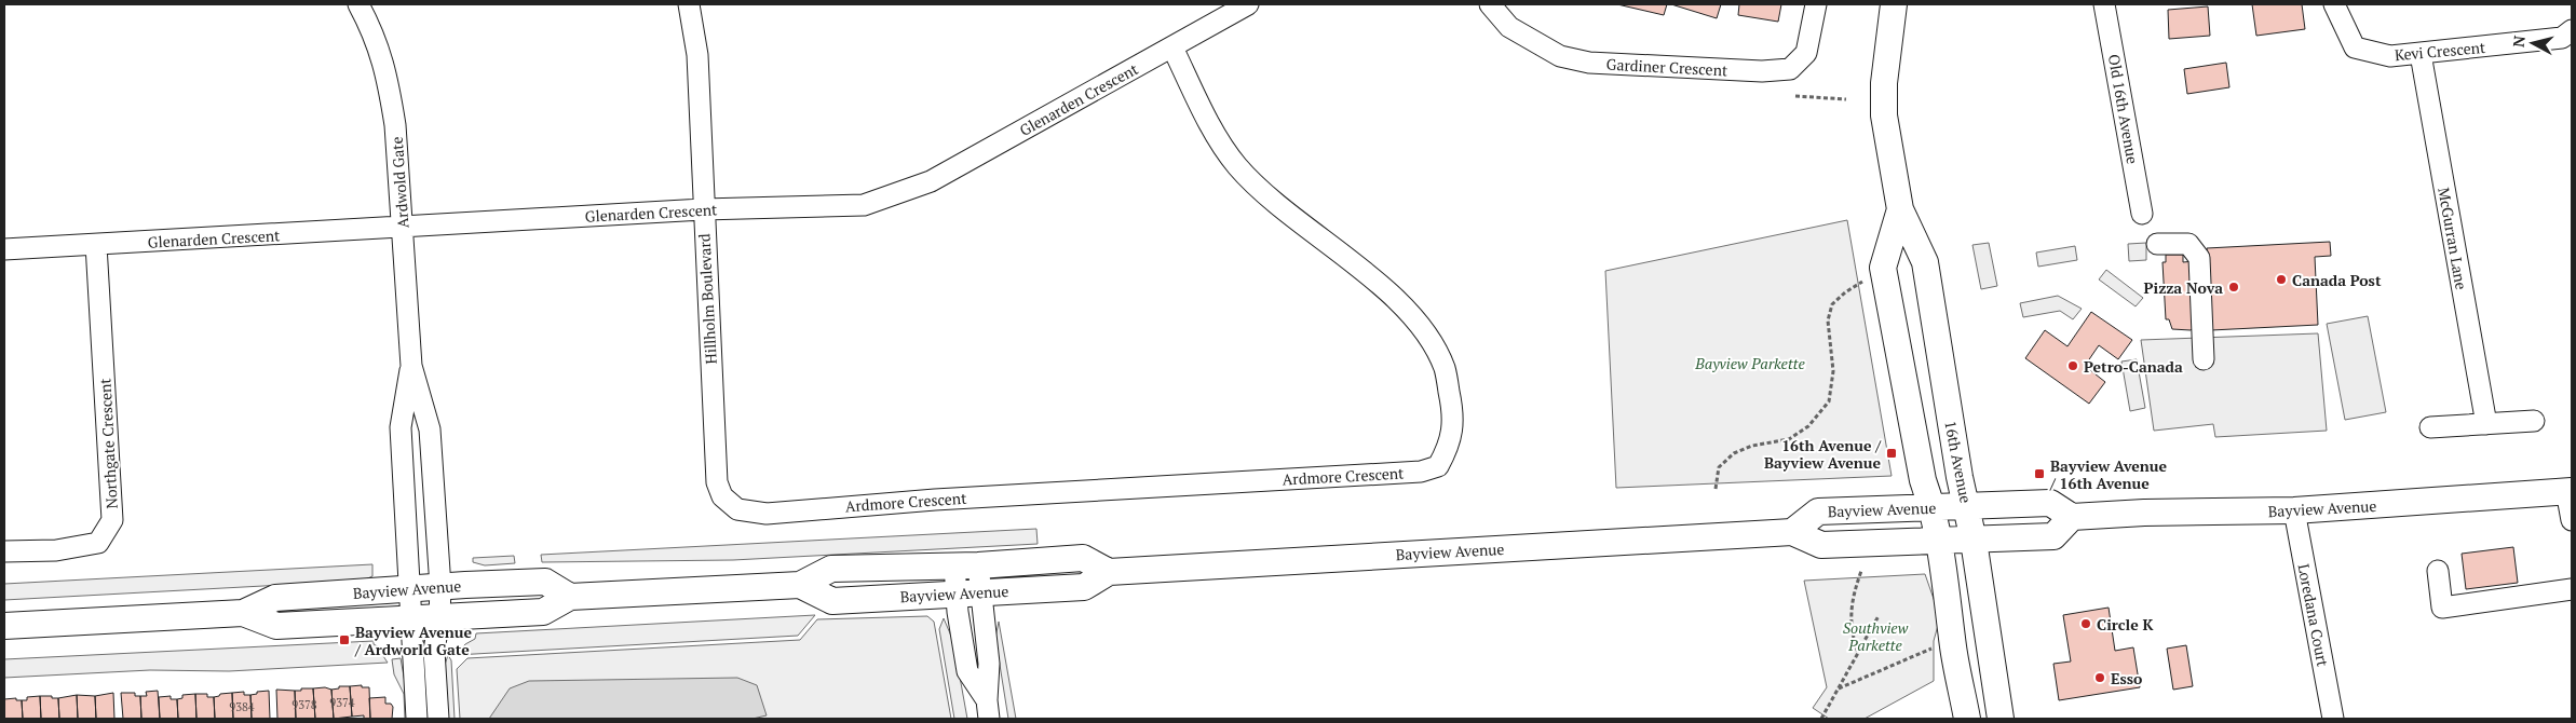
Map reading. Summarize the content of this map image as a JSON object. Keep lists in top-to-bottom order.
{
  "streets": {
    "main road": ["16th Avenue", "Bayview Avenue"],
    "street": [
      "Kevi Crescent",
      "Gardiner Crescent",
      "Glenarden Crescent",
      "Old 16th Avenue",
      "Ardwold Gate",
      "McGurran Lane",
      "Hillholm Boulevard",
      "Northgate Crescent",
      "Ardmore Crescent",
      "Loredana Court"
    ]
  },
  "crossings": [
    ["Kevi Crescent", "McGurran Lane"],
    ["Glenarden Crescent", "Ardwold Gate"],
    ["Glenarden Crescent", "Hillholm Boulevard"],
    ["Glenarden Crescent", "Northgate Crescent"],
    ["Glenarden Crescent", "Ardmore Crescent"],
    ["Ardwold Gate", "Bayview Avenue"],
    ["Hillholm Boulevard", "Ardmore Crescent"],
    ["16th Avenue", "Bayview Avenue"],
    ["Bayview Avenue", "Loredana Court"]
  ],
  "parks": ["Bayview Parkette", "Southview Parkette"],
  "places": {
    "other": [
      "Canada Post",
      "Pizza Nova",
      "Petro-Canada",
      "Circle K",
      "Esso"
    ],
    "transit": ["16th Avenue / Bayview Avenue", "Bayview Avenue / 16th Avenue", "Bayview Avenue / Ardworld Gate"]
  },
  "house_numbers": ["9374", "9378", "9384"],
  "north": "left"
}
